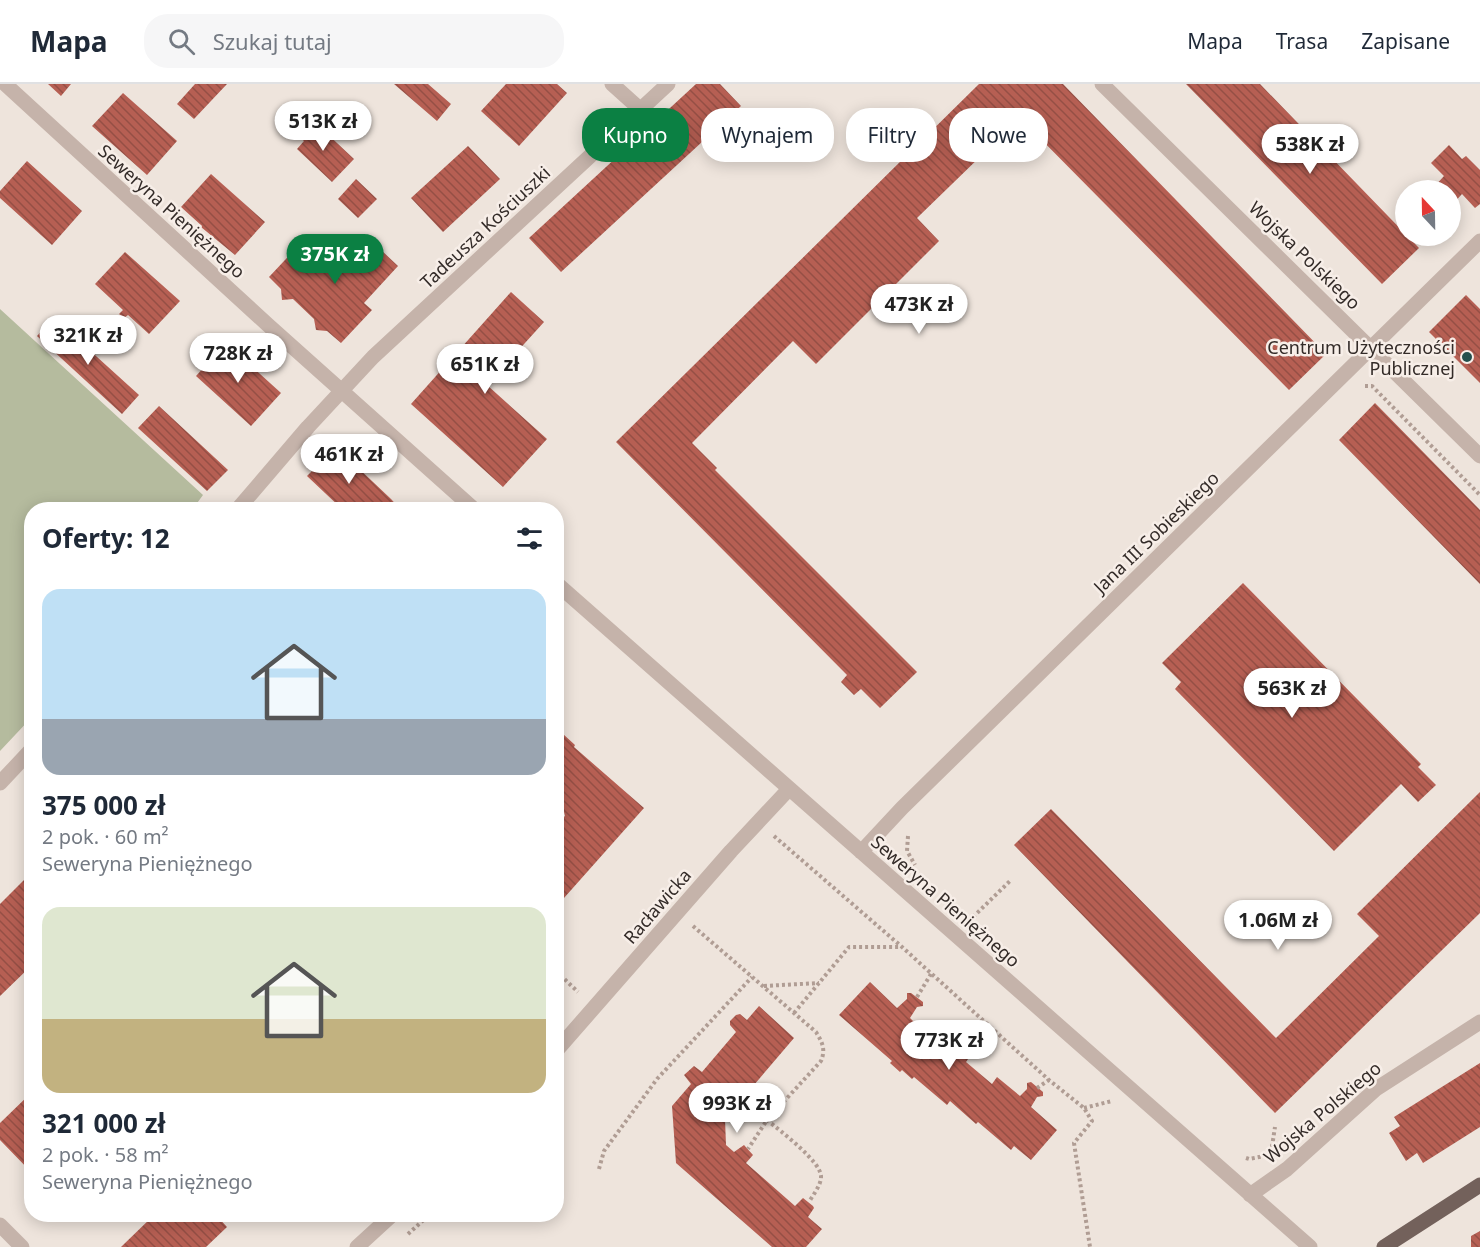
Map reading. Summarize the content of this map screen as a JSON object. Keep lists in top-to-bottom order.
{
  "streets": {
    "street": [
      "Seweryna Pieniężnego",
      "Tadeusza Kościuszki",
      "Wojska Polskiego",
      "Jana III Sobieskiego",
      "Racławicka"
    ]
  },
  "crossings": [
    ["Seweryna Pieniężnego", "Tadeusza Kościuszki"],
    ["Seweryna Pieniężnego", "Wojska Polskiego"],
    ["Seweryna Pieniężnego", "Jana III Sobieskiego"],
    ["Seweryna Pieniężnego", "Racławicka"],
    ["Wojska Polskiego", "Jana III Sobieskiego"]
  ],
  "places": ["Centrum Użyteczności Publicznej"],
  "north": "top",
  "page": {
    "header": "Mapa",
    "search": "Szukaj tutaj",
    "nav": ["Mapa", "Trasa", "Zapisane"],
    "price": [
      "513K zł",
      "538K zł",
      "375K zł",
      "473K zł",
      "321K zł",
      "728K zł",
      "651K zł",
      "461K zł",
      "563K zł",
      "1.06M zł",
      "773K zł",
      "993K zł"
    ],
    "chip": [
      "Kupno",
      "Wynajem",
      "Filtry",
      "Nowe"
    ],
    "heading": "Oferty: 12",
    "list": [
      {
        "name": "375 000 zł",
        "note": "2 pok. · 60 m² · Seweryna Pieniężnego"
      },
      {
        "name": "321 000 zł",
        "note": "2 pok. · 58 m² · Seweryna Pieniężnego"
      }
    ]
  }
}
